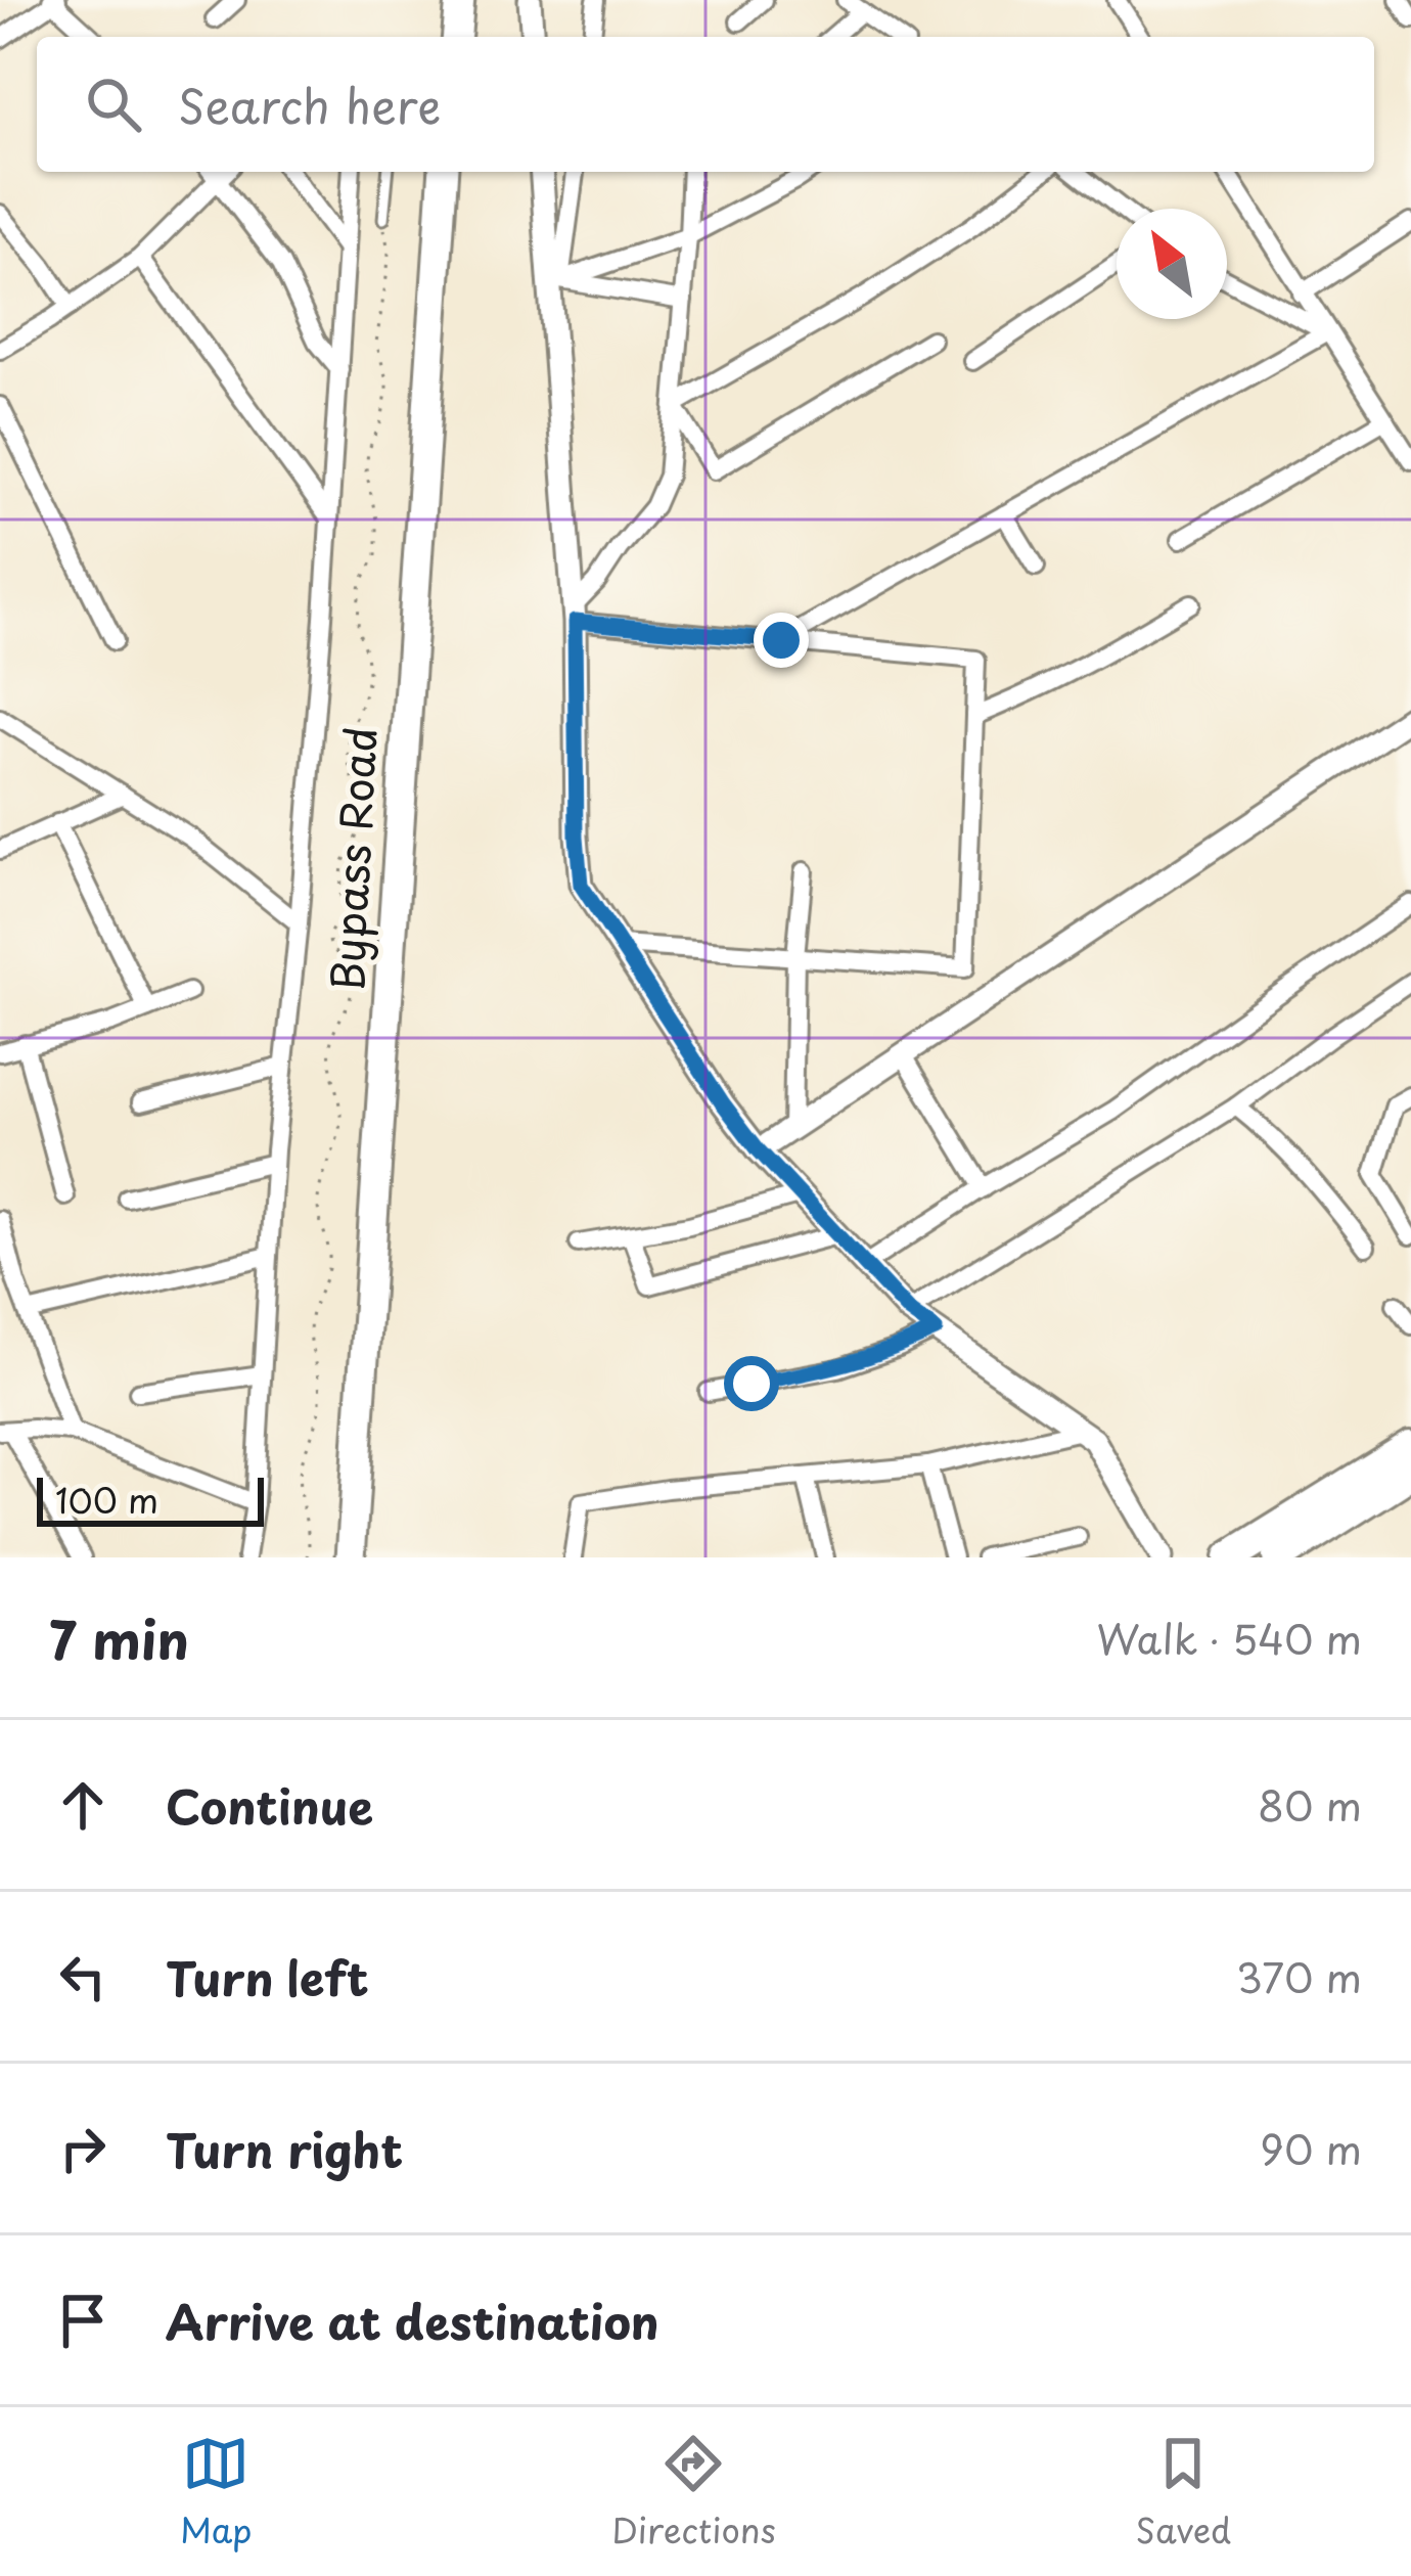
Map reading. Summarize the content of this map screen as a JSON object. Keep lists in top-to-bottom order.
{
  "streets": {
    "main road": ["Bypass Road"]
  },
  "scale_bar": "100 m",
  "north": "top left",
  "page": {
    "search": "Search here",
    "scale": "100 m",
    "heading": ["7 min", "Walk · 540 m"],
    "list": [
      ["Continue", "80 m"],
      ["Turn left", "370 m"],
      ["Turn right", "90 m"],
      "Arrive at destination"
    ],
    "nav": ["Map", "Directions", "Saved"]
  }
}
